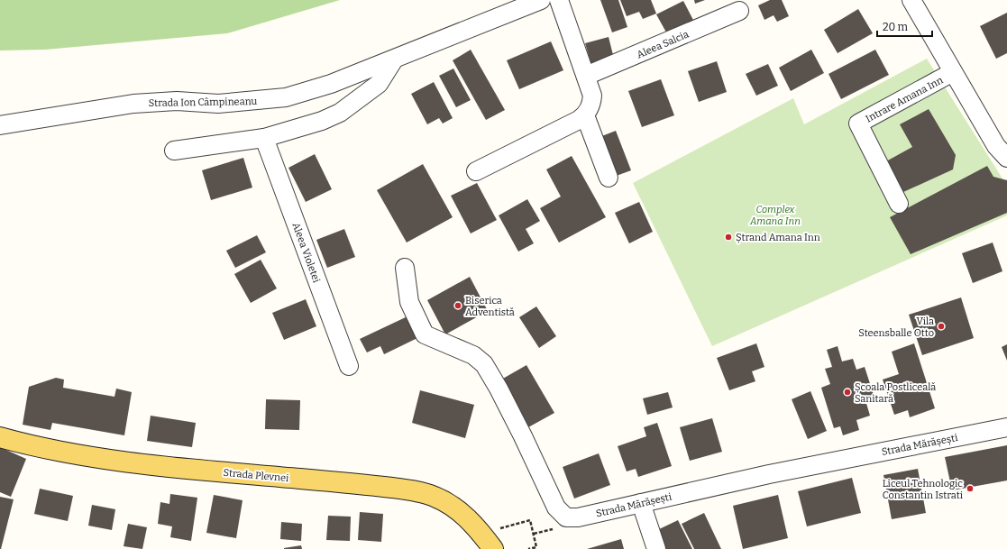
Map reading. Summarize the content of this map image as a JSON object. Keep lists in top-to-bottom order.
{
  "streets": {
    "main road": ["Strada Plevnei"],
    "street": [
      "Aleea Salcia",
      "Intrare Amana Inn",
      "Strada Ion Câmpineanu",
      "Aleea Violetei",
      "Strada Mărășești"
    ]
  },
  "parks": ["Complex Amana Inn"],
  "places": [
    "Ștrand Amana Inn",
    "Biserica Adventistă",
    "Vila Steensballe Otto",
    "Școala Postliceală Sanitară",
    "Liceul Tehnologic Constantin Istrati"
  ],
  "scale_bar": "20 m"
}
